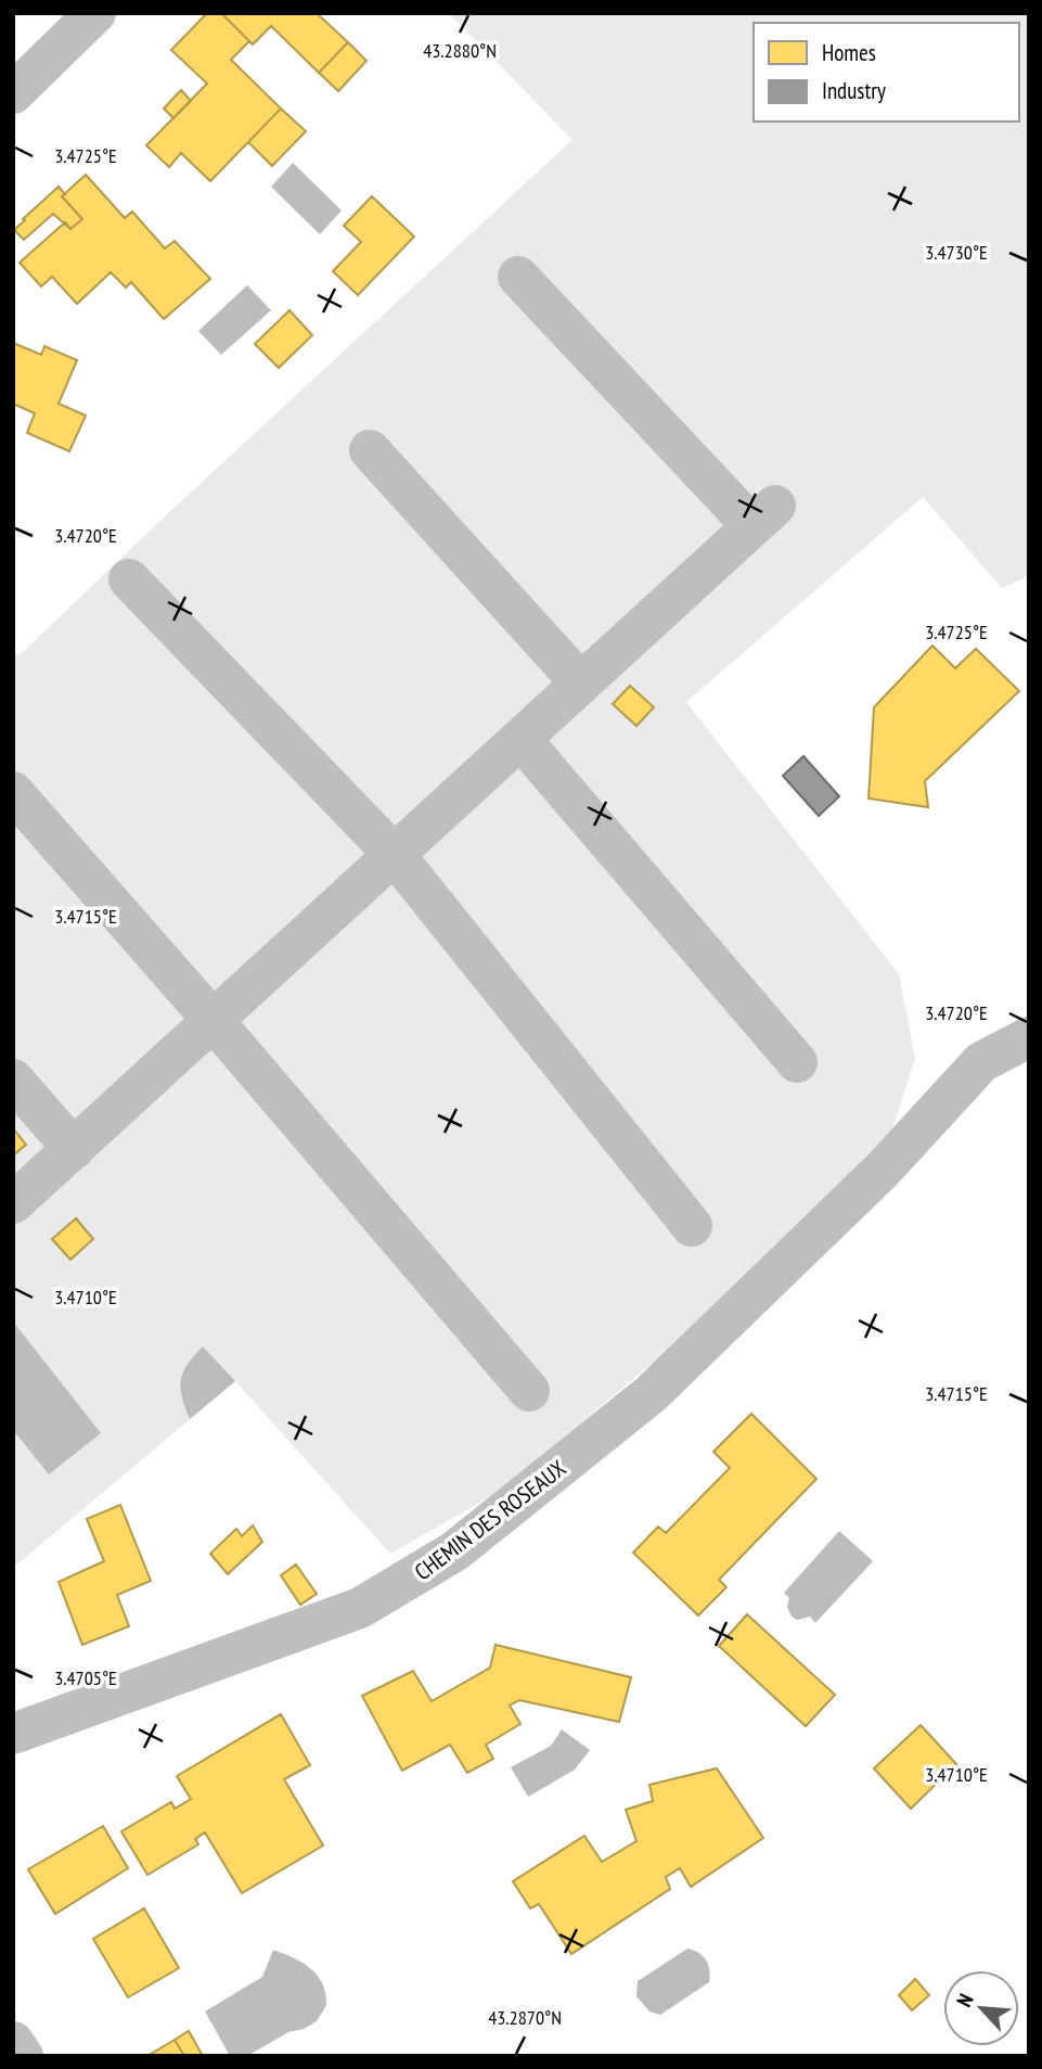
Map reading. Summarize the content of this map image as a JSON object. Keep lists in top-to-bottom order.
{
  "streets": {
    "street": ["CHEMIN DES ROSEAUX"]
  },
  "legend": ["Homes", "Industry"],
  "north": "top left",
  "coordinates": [
    "43.2880°N",
    "3.4725°E",
    "3.4730°E",
    "3.4720°E",
    "3.4715°E",
    "3.4710°E",
    "3.4705°E",
    "43.2870°N"
  ]
}
